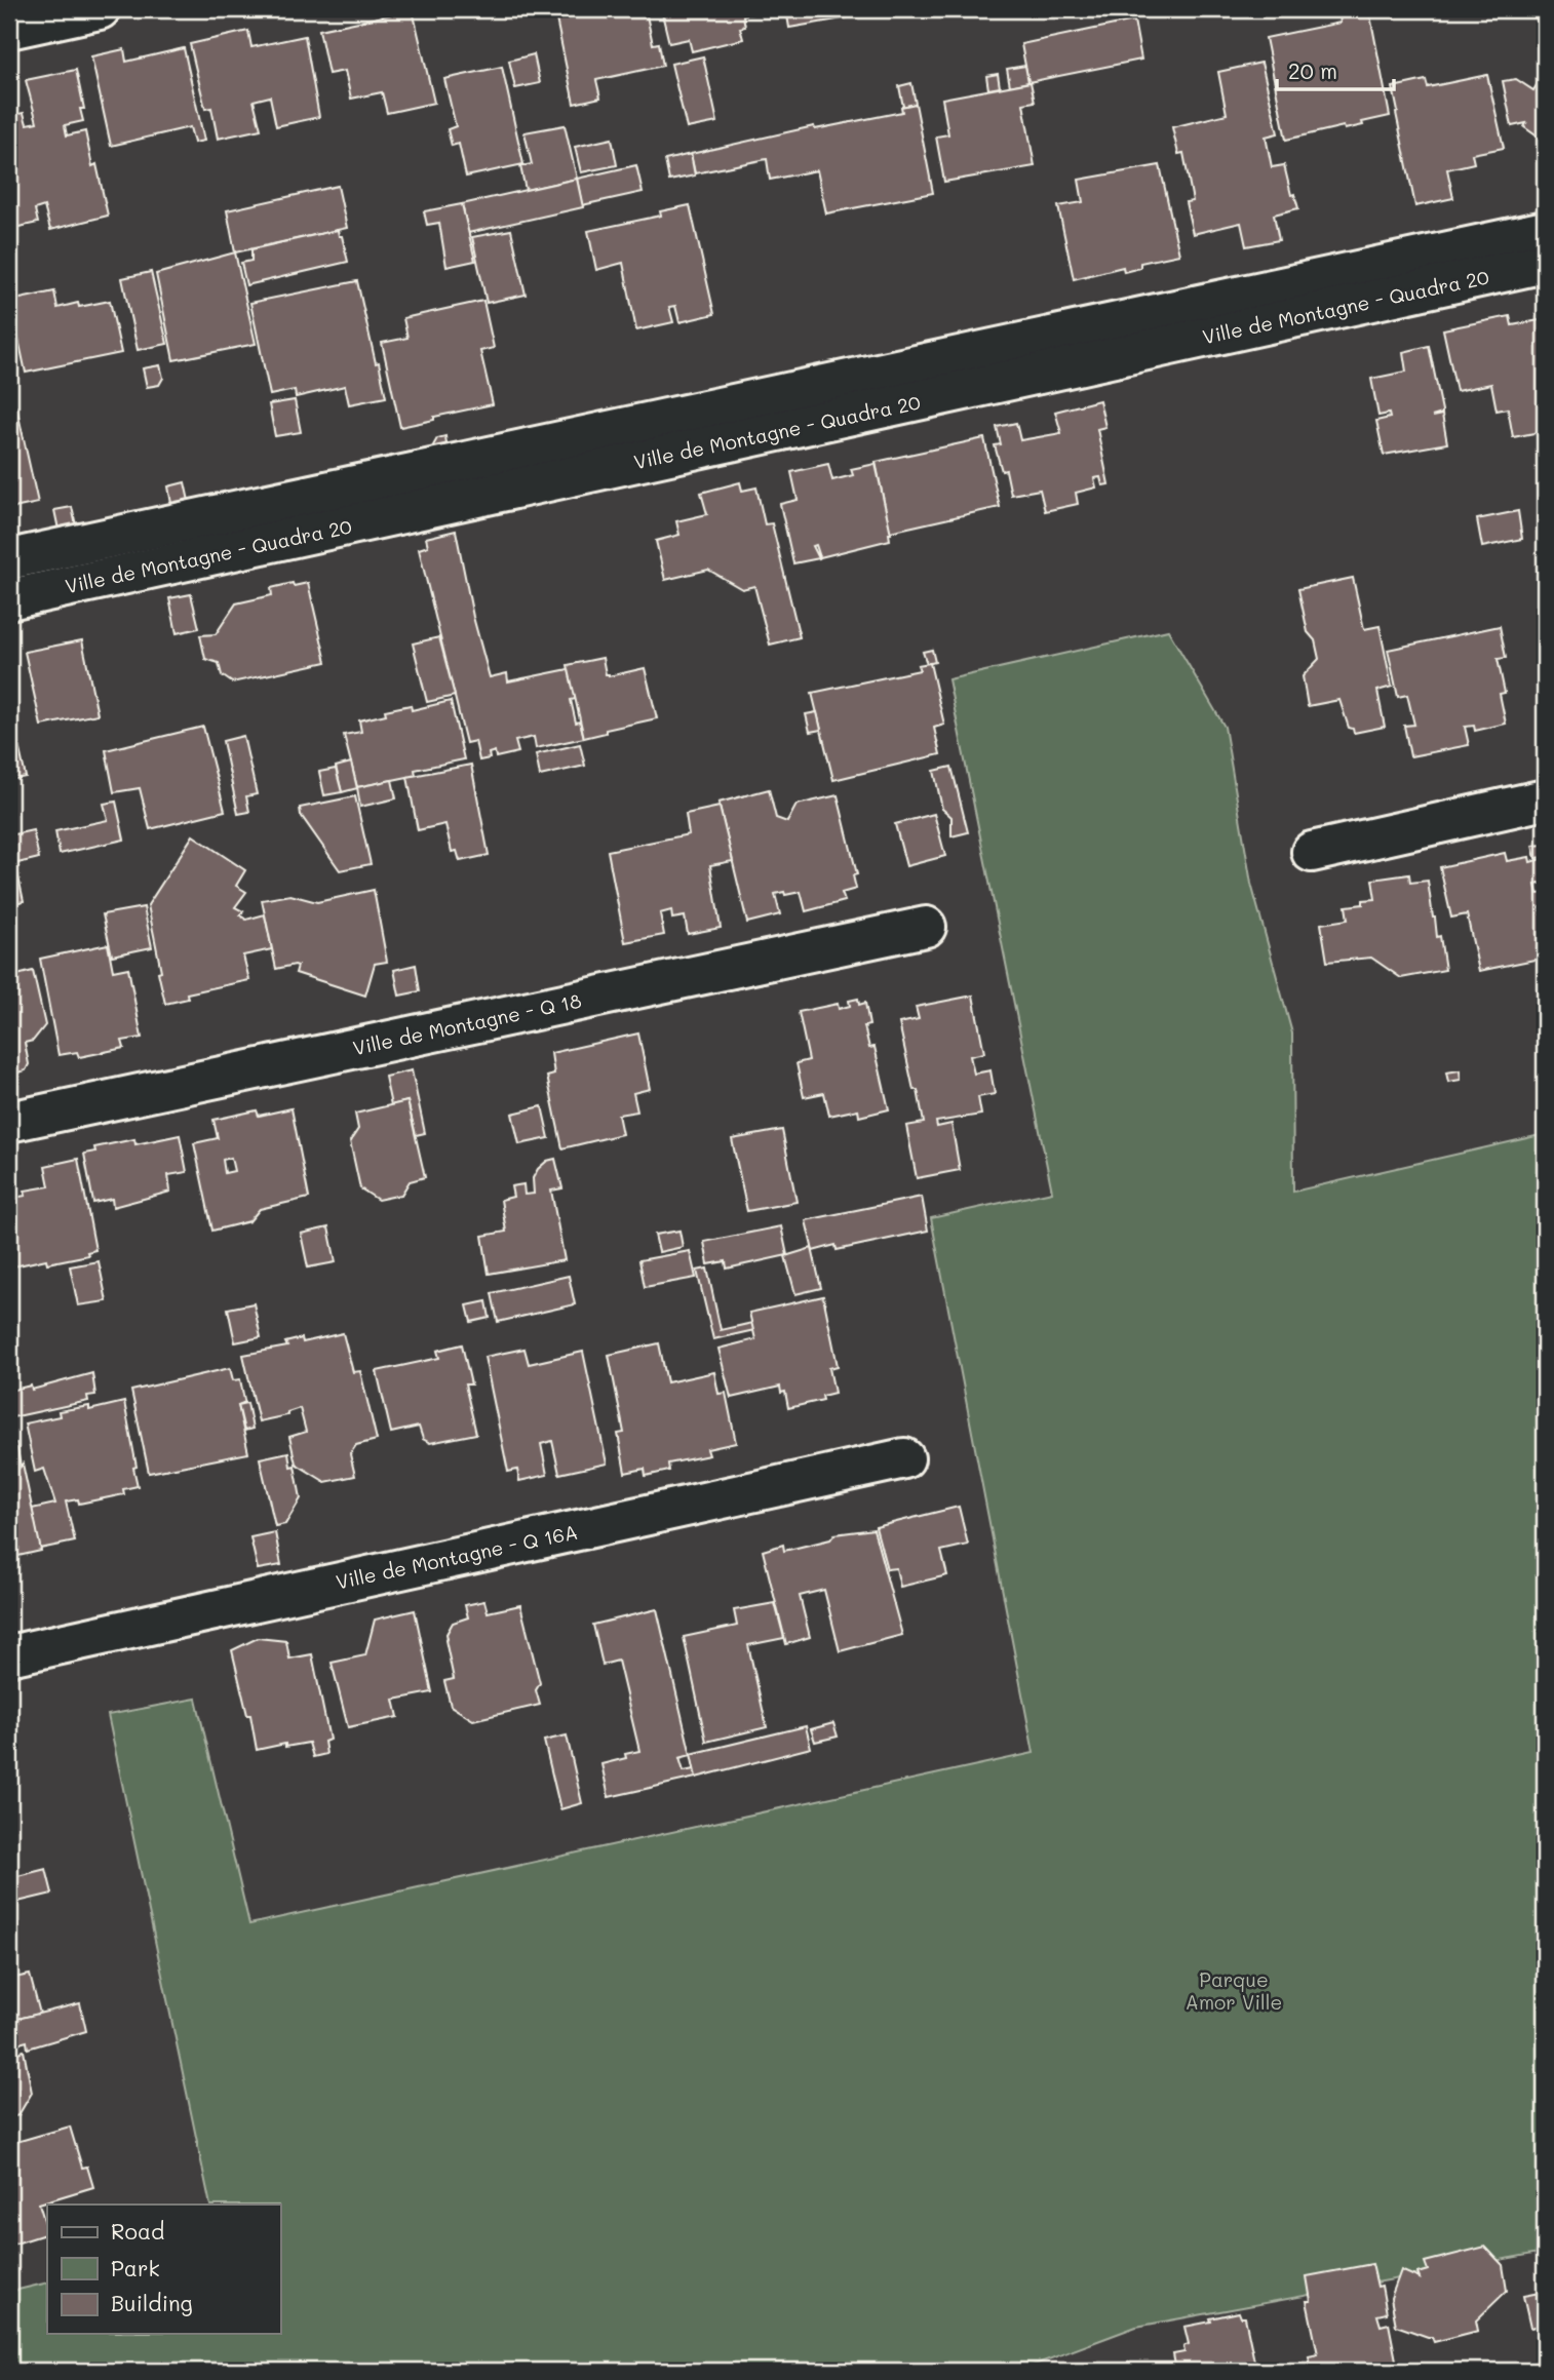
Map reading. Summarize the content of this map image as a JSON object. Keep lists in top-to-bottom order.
{
  "streets": {
    "street": ["Ville de Montagne - Quadra 20", "Ville de Montagne - Q 18", "Ville de Montagne - Q 16A"]
  },
  "parks": ["Parque Amor Ville"],
  "legend": ["Road", "Park", "Building"],
  "scale_bar": "20 m"
}
